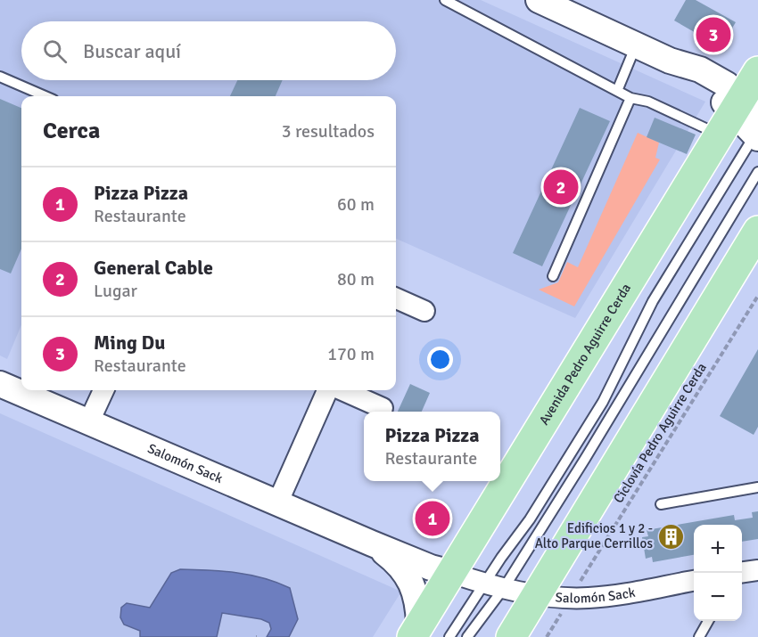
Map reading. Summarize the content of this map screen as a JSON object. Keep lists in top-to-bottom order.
{
  "streets": {
    "main road": ["Avenida Pedro Aguirre Cerda"],
    "street": ["Salomón Sack"],
    "path": ["Ciclovía Pedro Aguirre Cerda"]
  },
  "crossings": [
    ["Avenida Pedro Aguirre Cerda", "Salomón Sack"],
    ["Ciclovía Pedro Aguirre Cerda", "Salomón Sack"]
  ],
  "places": {
    "building": ["Edificios 1 y 2 - Alto Parque Cerrillos"]
  },
  "page": {
    "pins": ["3", "2", "1"],
    "search": "Buscar aquí",
    "heading": ["Cerca", "3 resultados"],
    "list": [
      {
        "mark": "1",
        "name": "Pizza Pizza",
        "note": "Restaurante",
        "value": "60 m"
      },
      {
        "mark": "2",
        "name": "General Cable",
        "note": "Lugar",
        "value": "80 m"
      },
      {
        "mark": "3",
        "name": "Ming Du",
        "note": "Restaurante",
        "value": "170 m"
      }
    ],
    "popup": ["Pizza Pizza", "Restaurante"],
    "map_buttons": ["+", "−"]
  }
}
